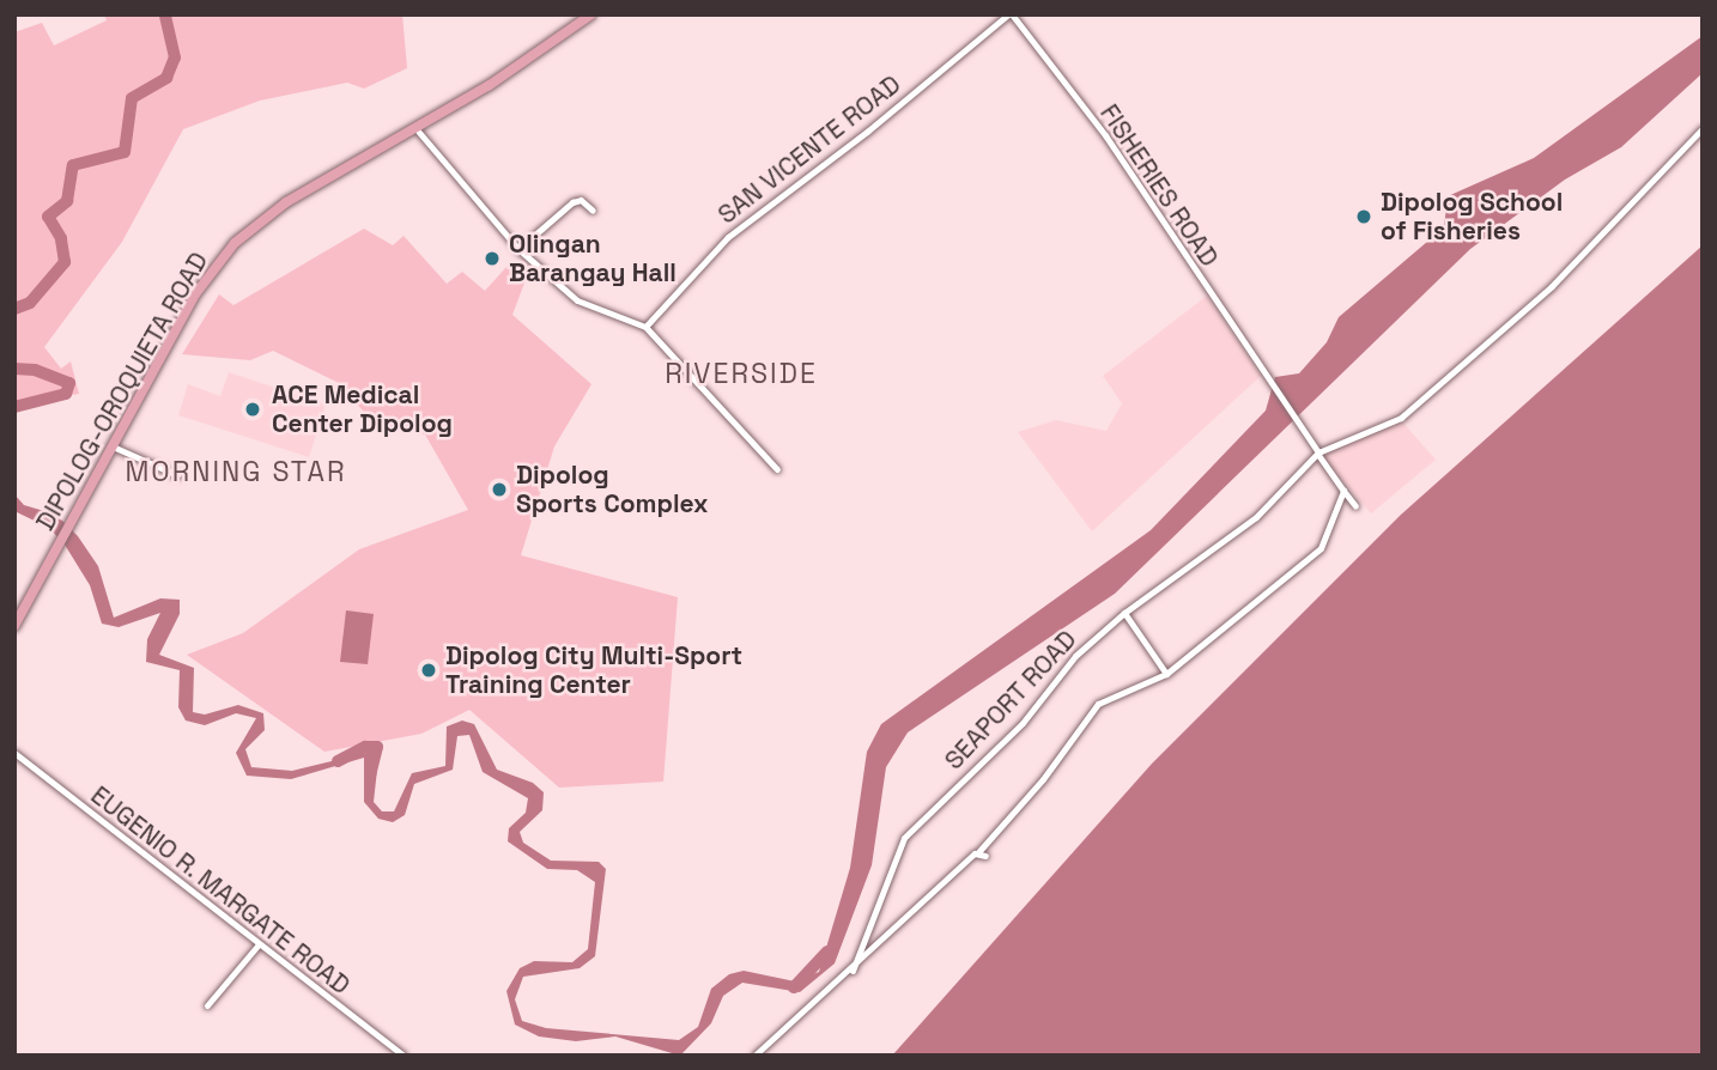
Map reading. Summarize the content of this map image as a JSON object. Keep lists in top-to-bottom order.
{
  "streets": {
    "main road": ["DIPOLOG-OROQUIETA ROAD"],
    "street": [
      "SAN VICENTE ROAD",
      "FISHERIES ROAD",
      "SEAPORT ROAD",
      "EUGENIO R. MARGATE ROAD"
    ]
  },
  "crossings": [
    ["SAN VICENTE ROAD", "FISHERIES ROAD"],
    ["FISHERIES ROAD", "SEAPORT ROAD"]
  ],
  "districts": ["RIVERSIDE", "MORNING STAR"],
  "places": [
    "Dipolog School of Fisheries",
    "Olingan Barangay Hall",
    "ACE Medical Center Dipolog",
    "Dipolog Sports Complex",
    "Dipolog City Multi-Sport Training Center"
  ]
}
